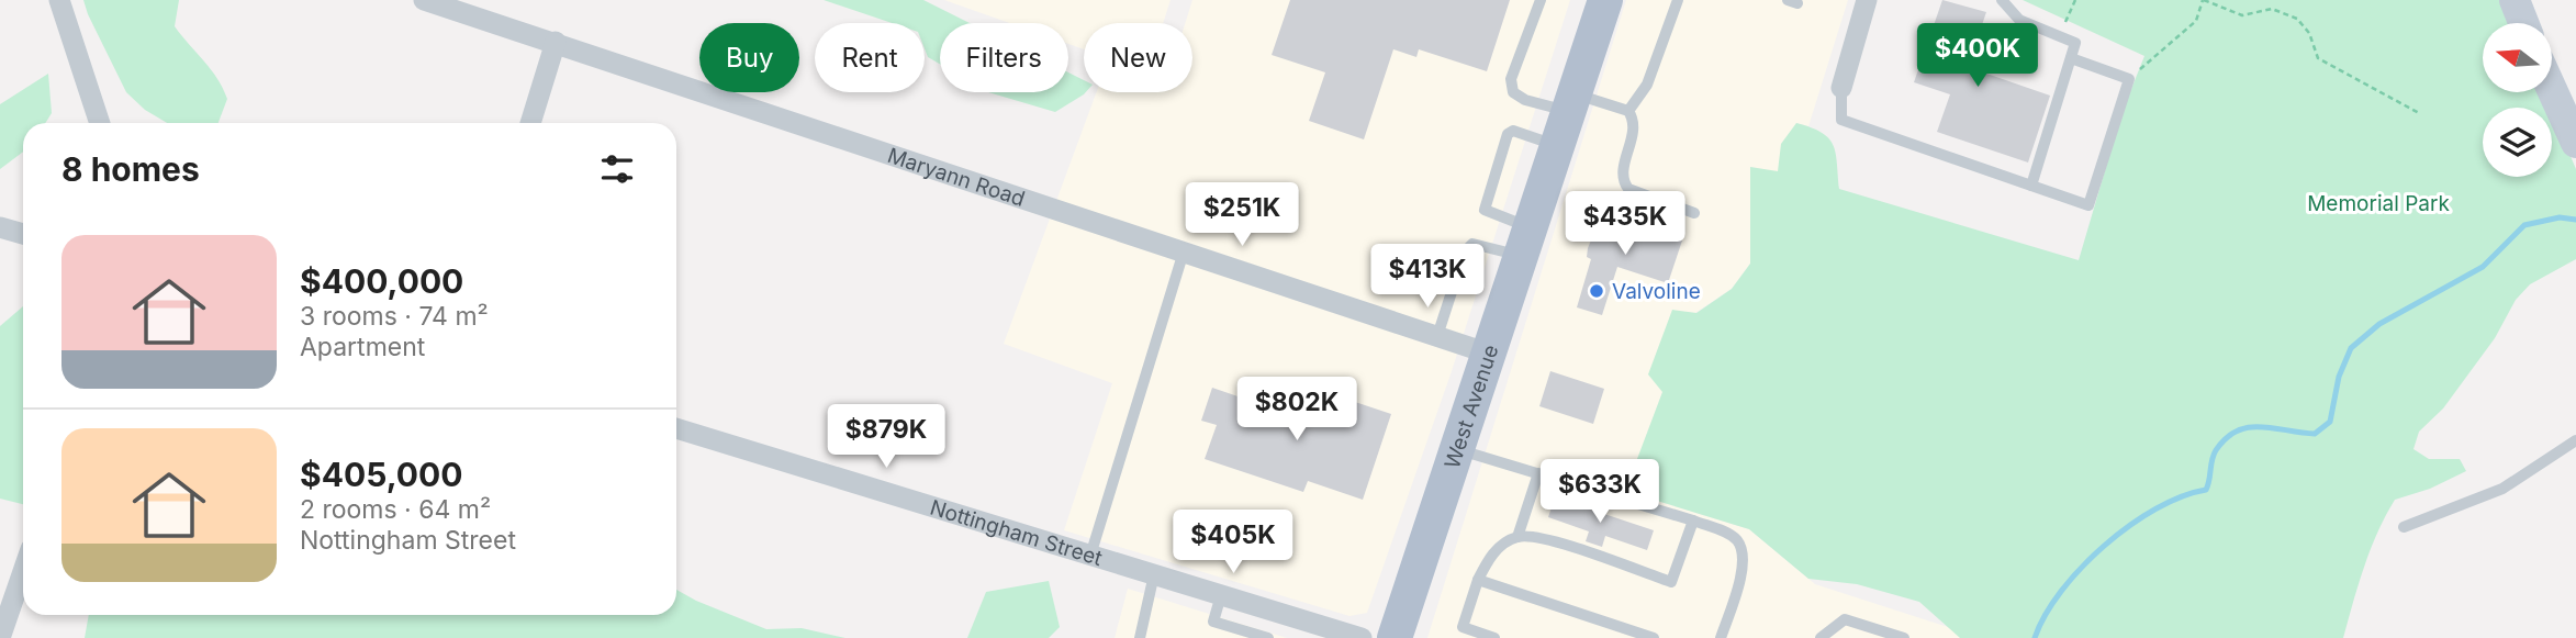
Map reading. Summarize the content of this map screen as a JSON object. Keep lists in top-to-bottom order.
{
  "streets": {
    "main road": ["West Avenue"],
    "street": ["Maryann Road", "Nottingham Street"]
  },
  "crossings": [
    ["Maryann Road", "West Avenue"]
  ],
  "parks": ["Memorial Park"],
  "places": ["Valvoline"],
  "north": "left",
  "page": {
    "price": [
      "$400K",
      "$251K",
      "$435K",
      "$413K",
      "$802K",
      "$879K",
      "$633K",
      "$405K"
    ],
    "chip": [
      "Buy",
      "Rent",
      "Filters",
      "New"
    ],
    "heading": "8 homes",
    "list": [
      {
        "name": "$400,000",
        "note": "3 rooms · 74 m² · Apartment"
      },
      {
        "name": "$405,000",
        "note": "2 rooms · 64 m² · Nottingham Street"
      }
    ]
  }
}
